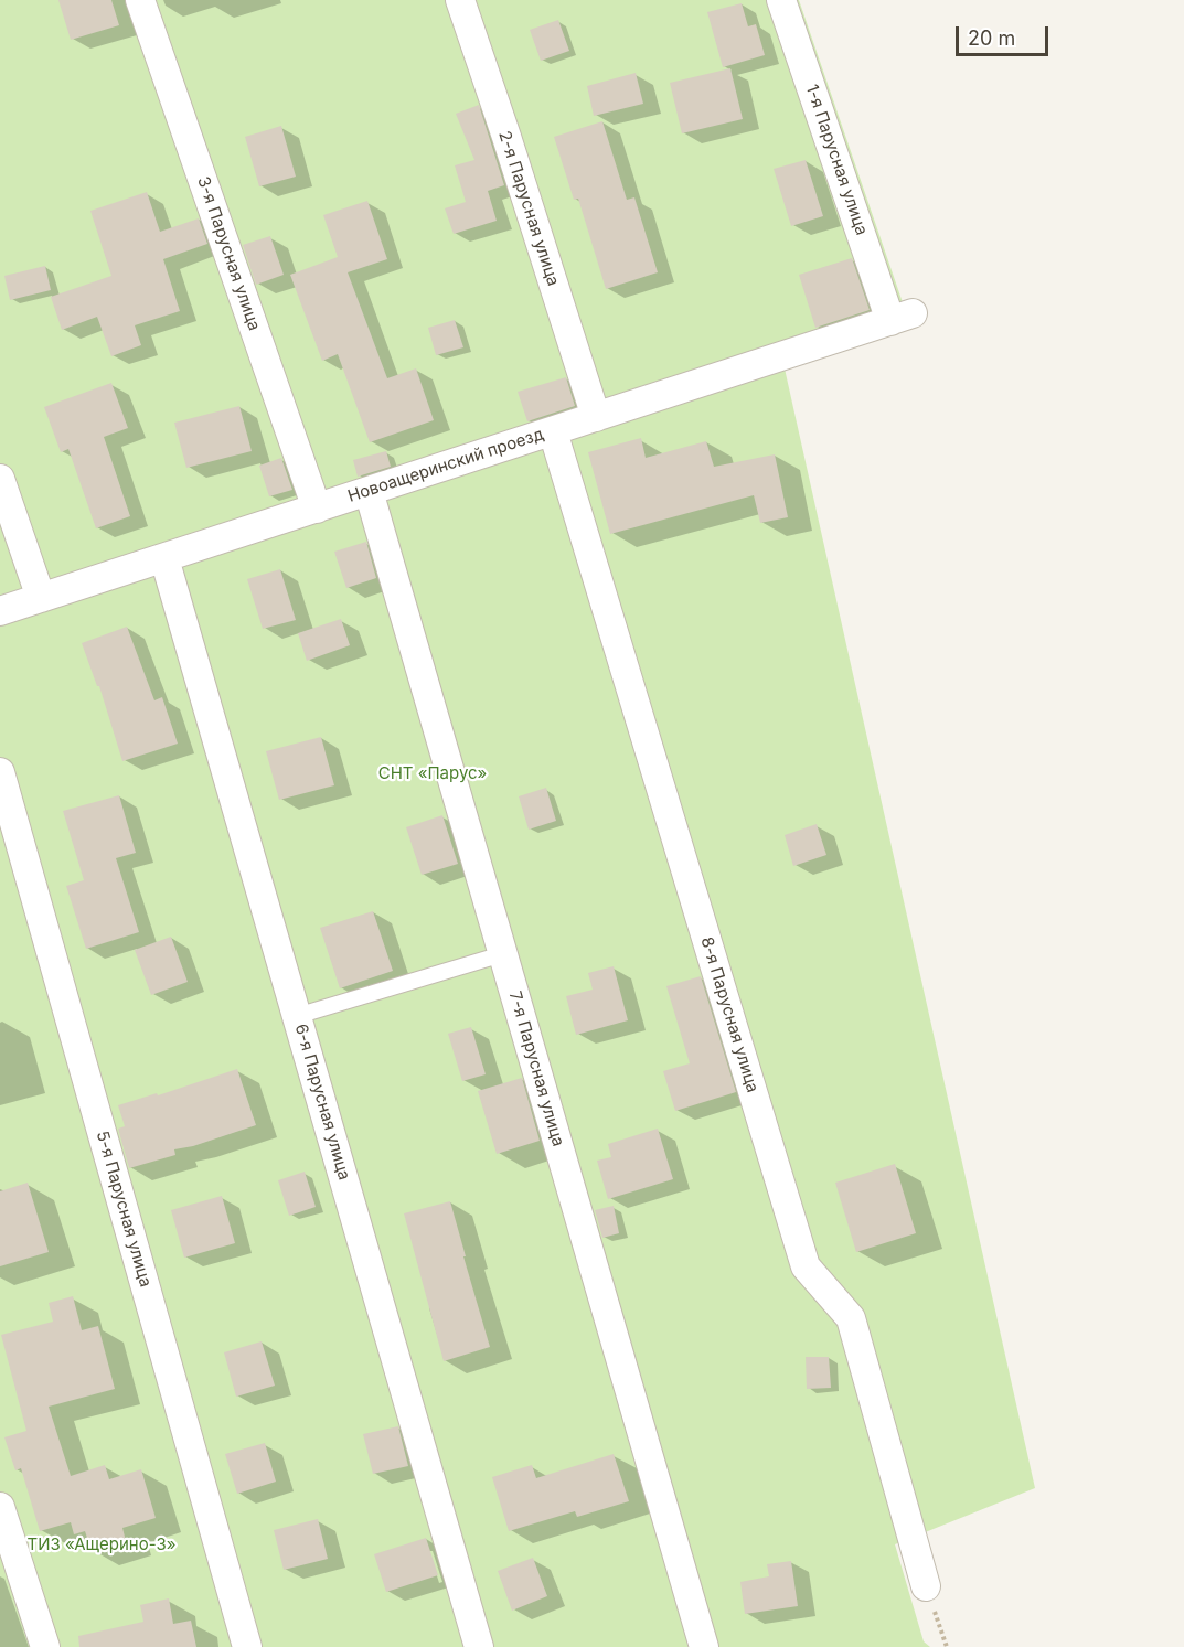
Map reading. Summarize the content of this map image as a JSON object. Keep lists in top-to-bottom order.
{
  "streets": {
    "street": [
      "1-я Парусная улица",
      "2-я Парусная улица",
      "3-я Парусная улица",
      "Новоащеринский проезд",
      "8-я Парусная улица",
      "7-я Парусная улица",
      "6-я Парусная улица",
      "5-я Парусная улица"
    ]
  },
  "crossings": [
    ["1-я Парусная улица", "Новоащеринский проезд"],
    ["2-я Парусная улица", "Новоащеринский проезд"],
    ["3-я Парусная улица", "Новоащеринский проезд"],
    ["Новоащеринский проезд", "8-я Парусная улица"],
    ["Новоащеринский проезд", "7-я Парусная улица"],
    ["Новоащеринский проезд", "6-я Парусная улица"]
  ],
  "parks": ["СНТ «Парус»", "ТИЗ «Ащерино-3»"],
  "scale_bar": "20 m"
}
